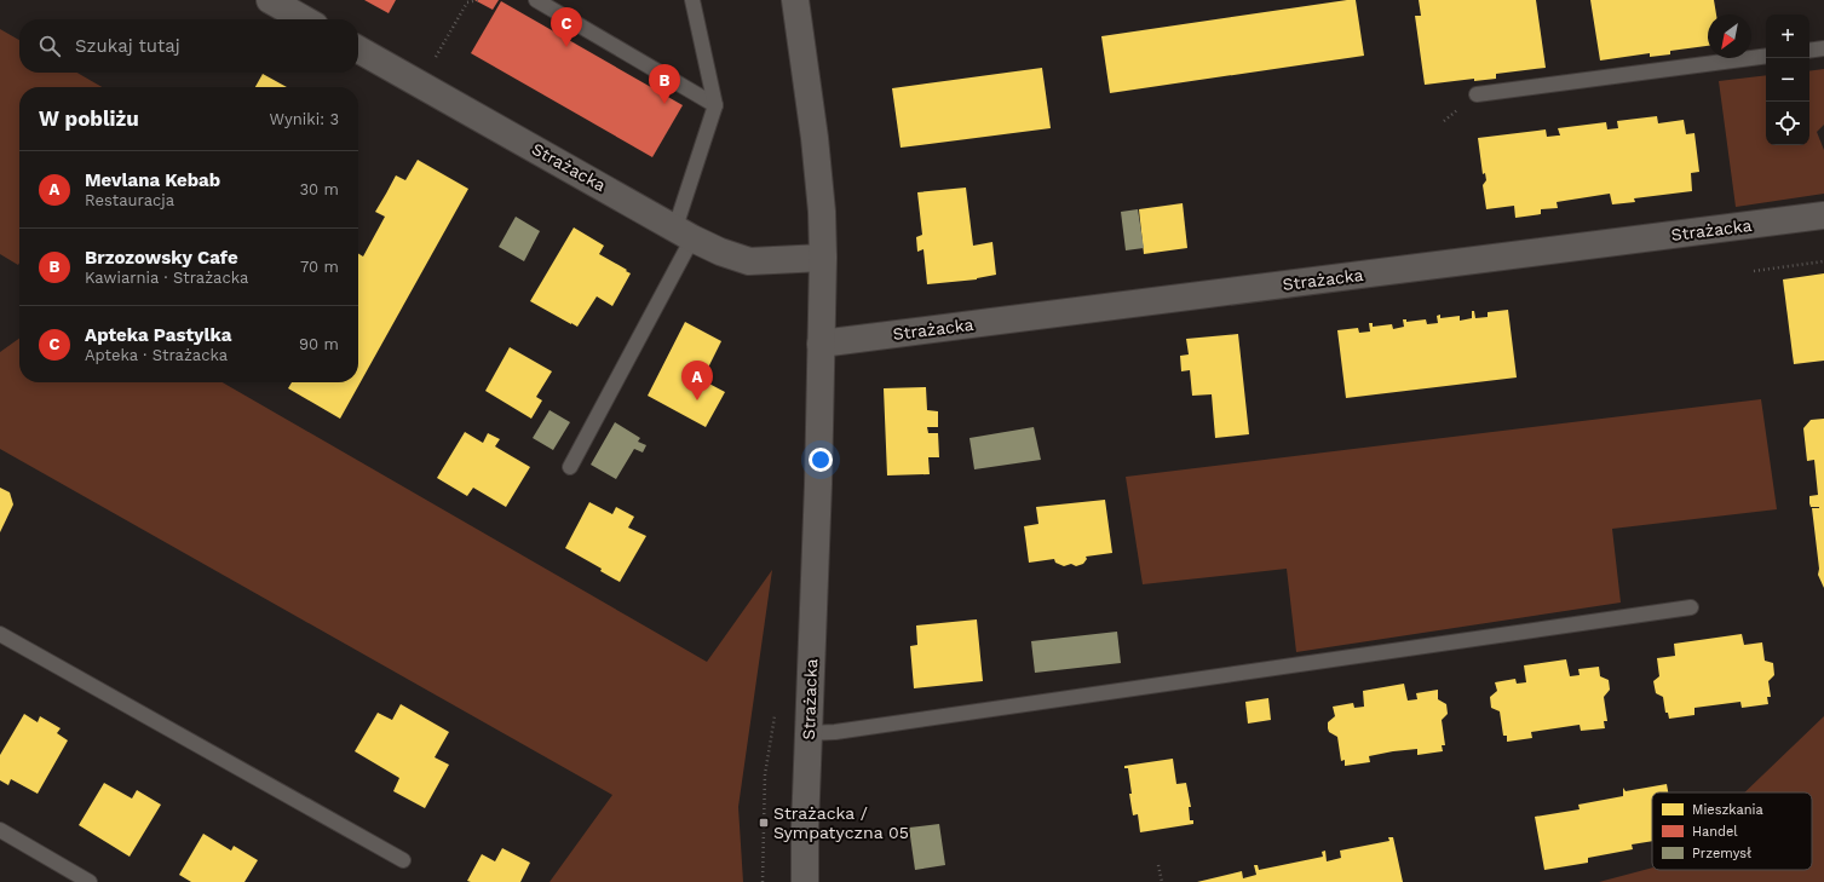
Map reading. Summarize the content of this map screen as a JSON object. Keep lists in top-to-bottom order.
{
  "streets": {
    "street": ["Strażacka"]
  },
  "places": {
    "transit": ["Strażacka / Sympatyczna 05"]
  },
  "legend": ["Mieszkania", "Handel", "Przemysł"],
  "north": "bottom left",
  "page": {
    "pins": ["C", "B", "A"],
    "map_buttons": ["+", "−"],
    "search": "Szukaj tutaj",
    "heading": ["W pobliżu", "Wyniki: 3"],
    "list": [
      {
        "mark": "A",
        "name": "Mevlana Kebab",
        "note": "Restauracja",
        "value": "30 m"
      },
      {
        "mark": "B",
        "name": "Brzozowsky Cafe",
        "note": "Kawiarnia · Strażacka",
        "value": "70 m"
      },
      {
        "mark": "C",
        "name": "Apteka Pastylka",
        "note": "Apteka · Strażacka",
        "value": "90 m"
      }
    ]
  }
}
